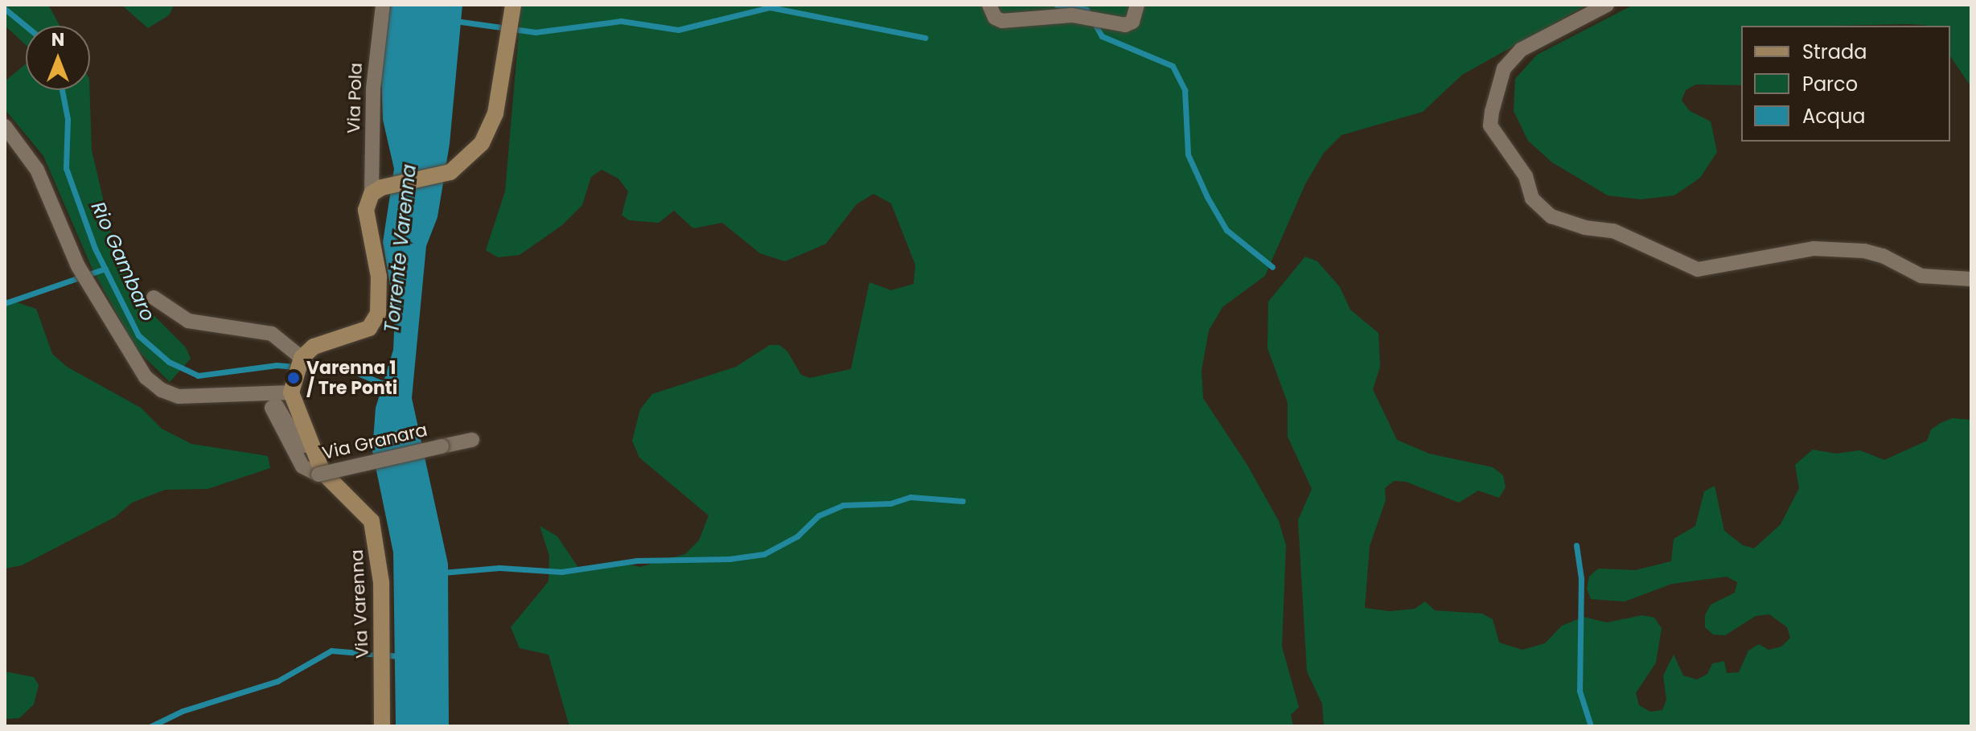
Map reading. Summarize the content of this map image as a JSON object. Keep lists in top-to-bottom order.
{
  "streets": {
    "street": ["Via Pola", "Via Granara", "Via Varenna"]
  },
  "crossings": [
    ["Via Granara", "Via Varenna"]
  ],
  "water": ["Torrente Varenna", "Rio Gambaro"],
  "places": ["Varenna 1 / Tre Ponti"],
  "legend": ["Strada", "Parco", "Acqua"],
  "north": "top"
}
